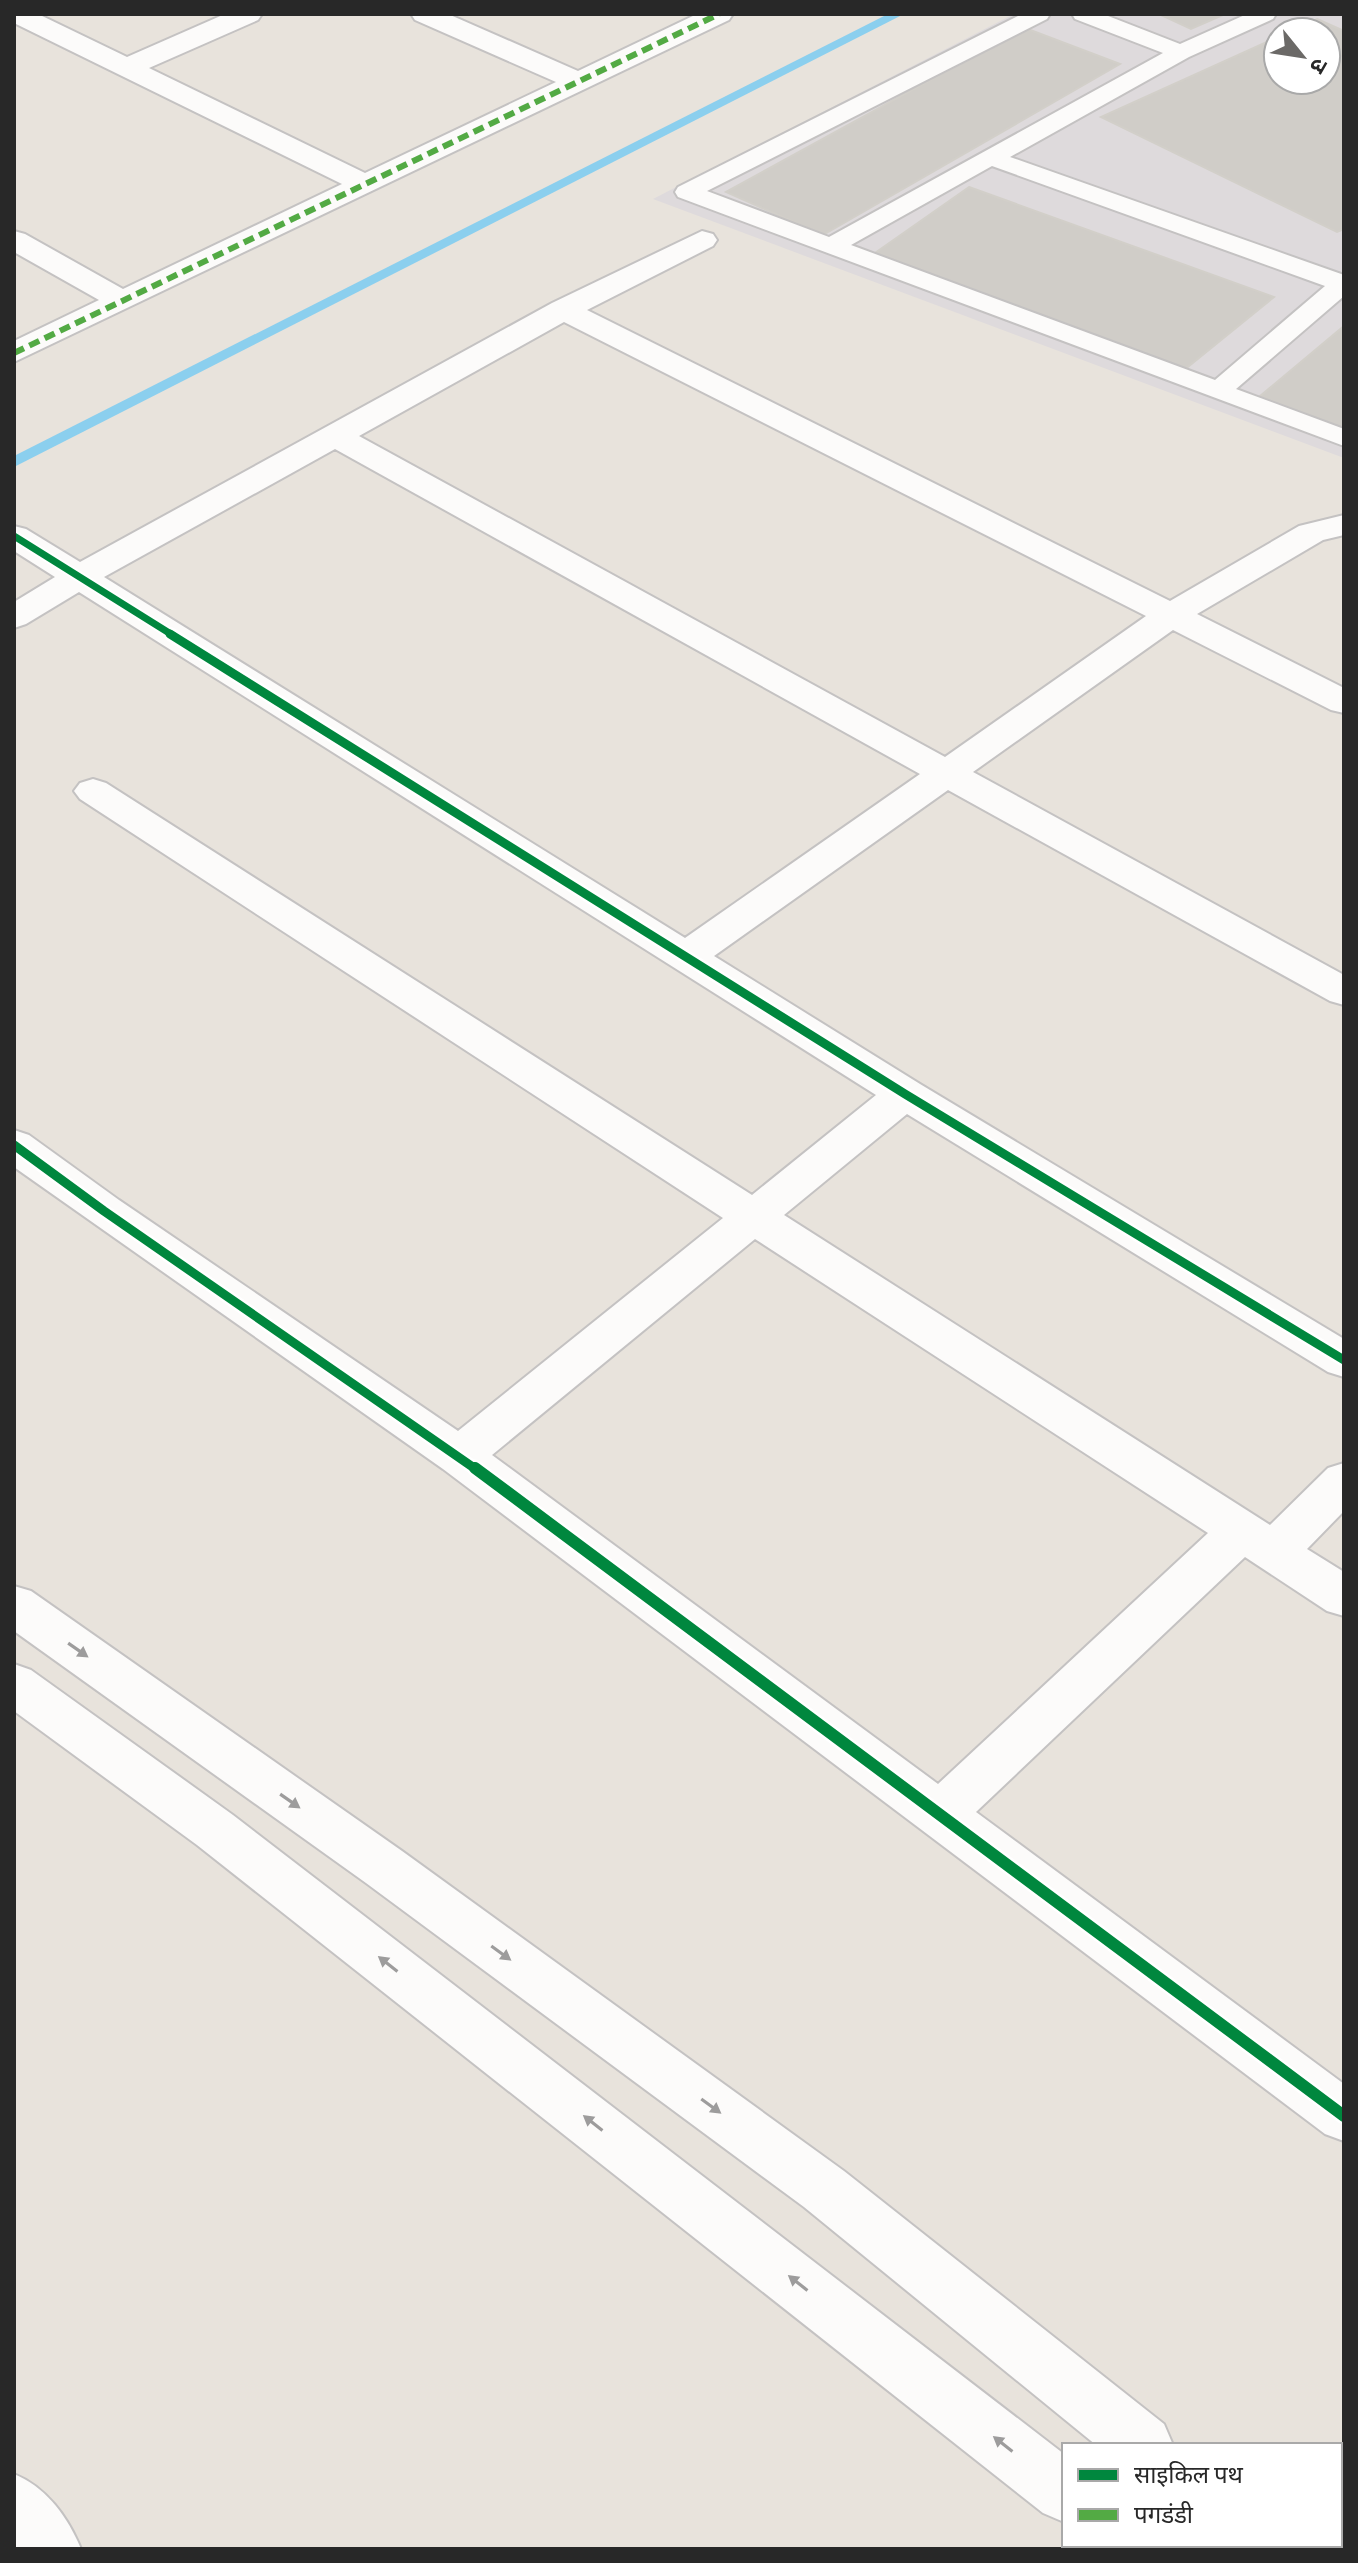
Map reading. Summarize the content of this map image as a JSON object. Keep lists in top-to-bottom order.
{
  "legend": ["साइकिल पथ", "पगडंडी"],
  "north": "bottom right"
}
